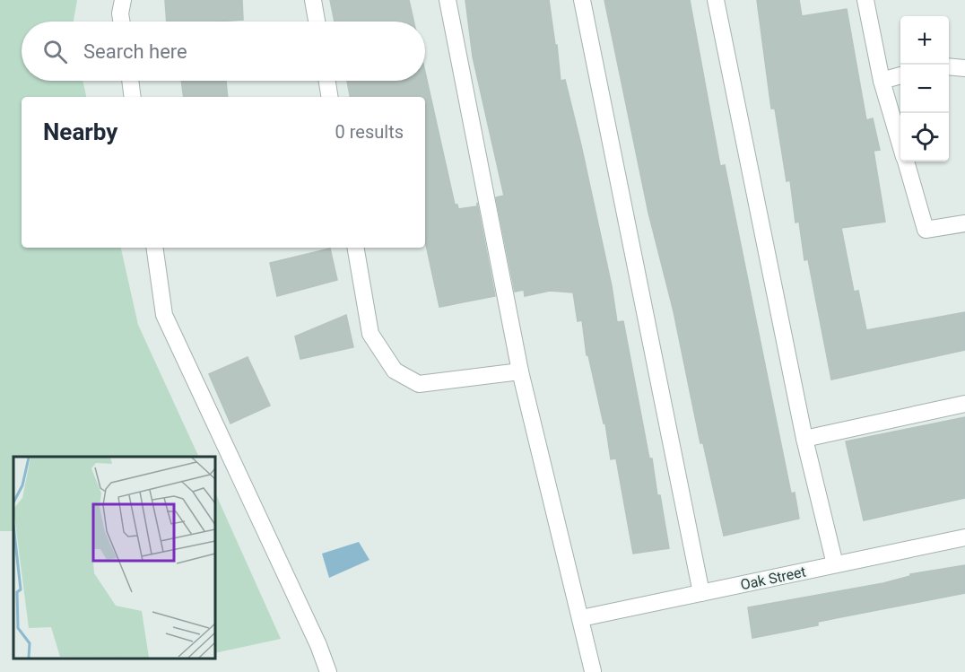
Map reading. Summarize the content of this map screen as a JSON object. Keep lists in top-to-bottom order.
{
  "streets": {
    "street": ["Oak Street"]
  },
  "page": {
    "map_buttons": ["+", "−"],
    "search": "Search here",
    "heading": ["Nearby", "0 results"]
  }
}
